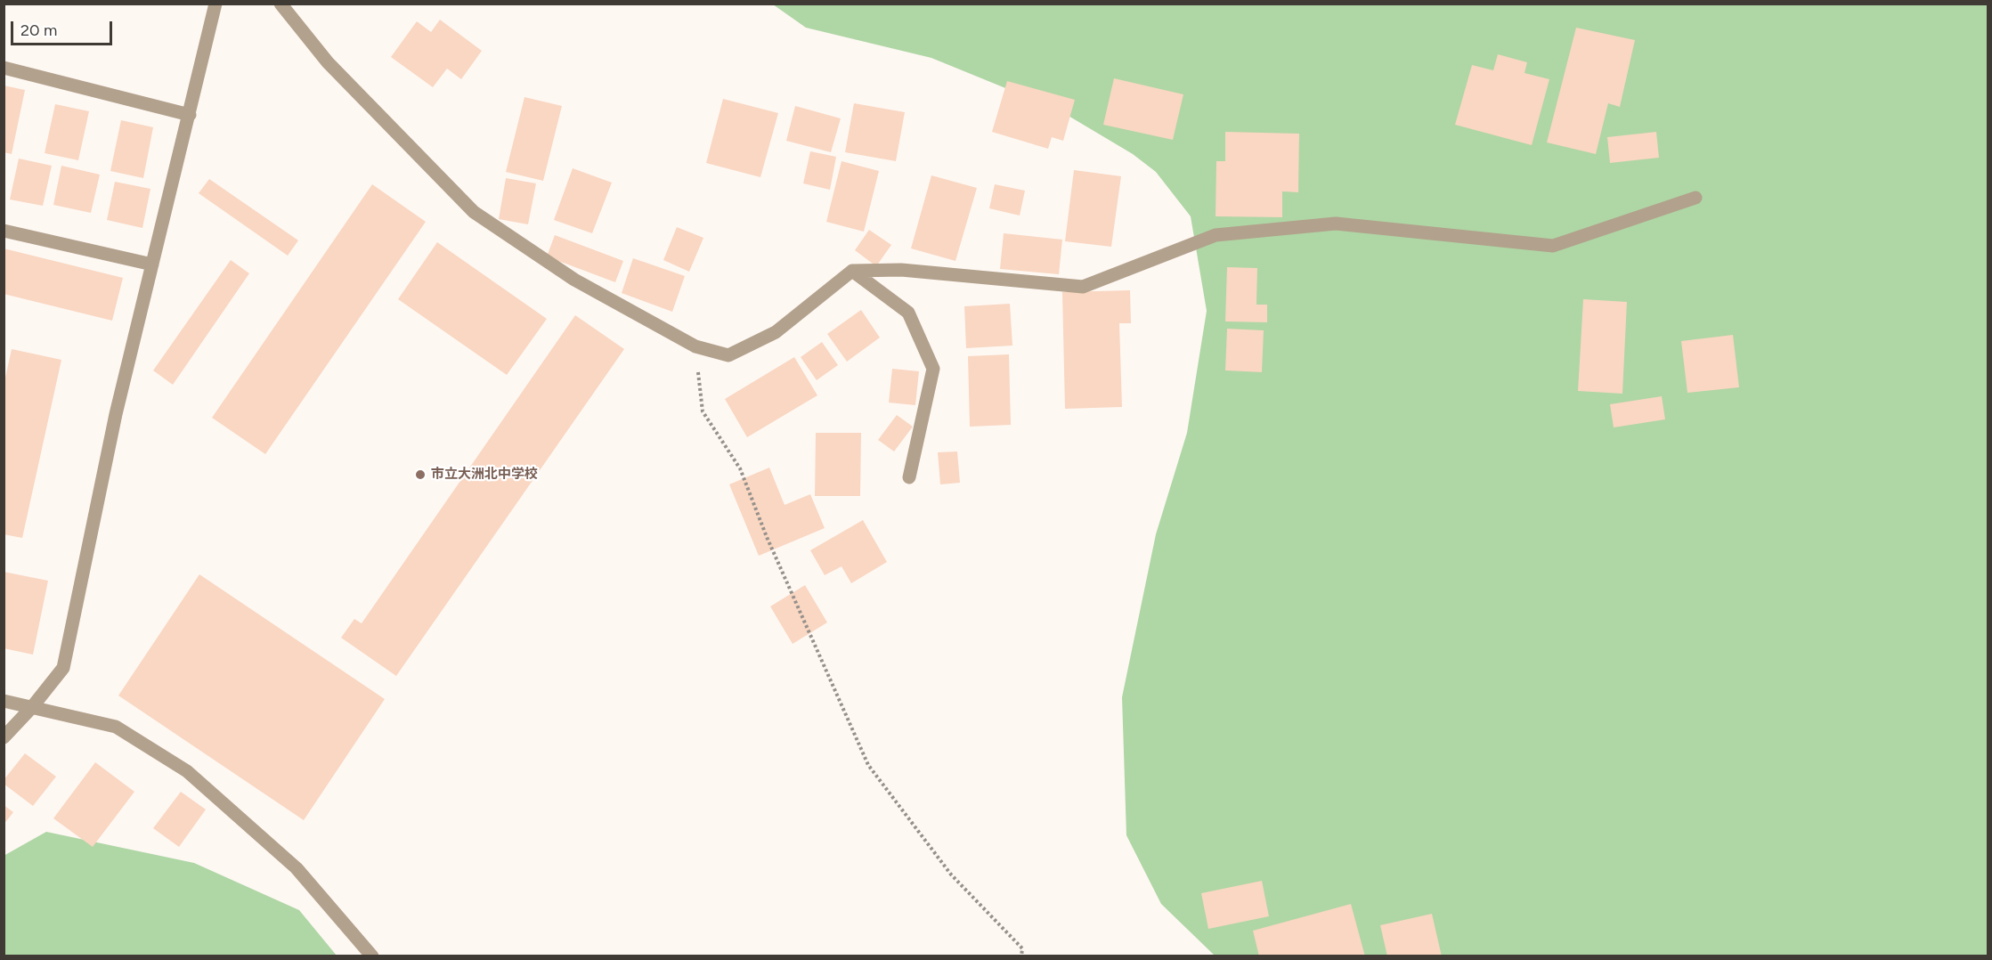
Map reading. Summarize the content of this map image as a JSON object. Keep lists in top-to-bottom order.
{
  "places": ["市立大洲北中学校"],
  "scale_bar": "20 m"
}
